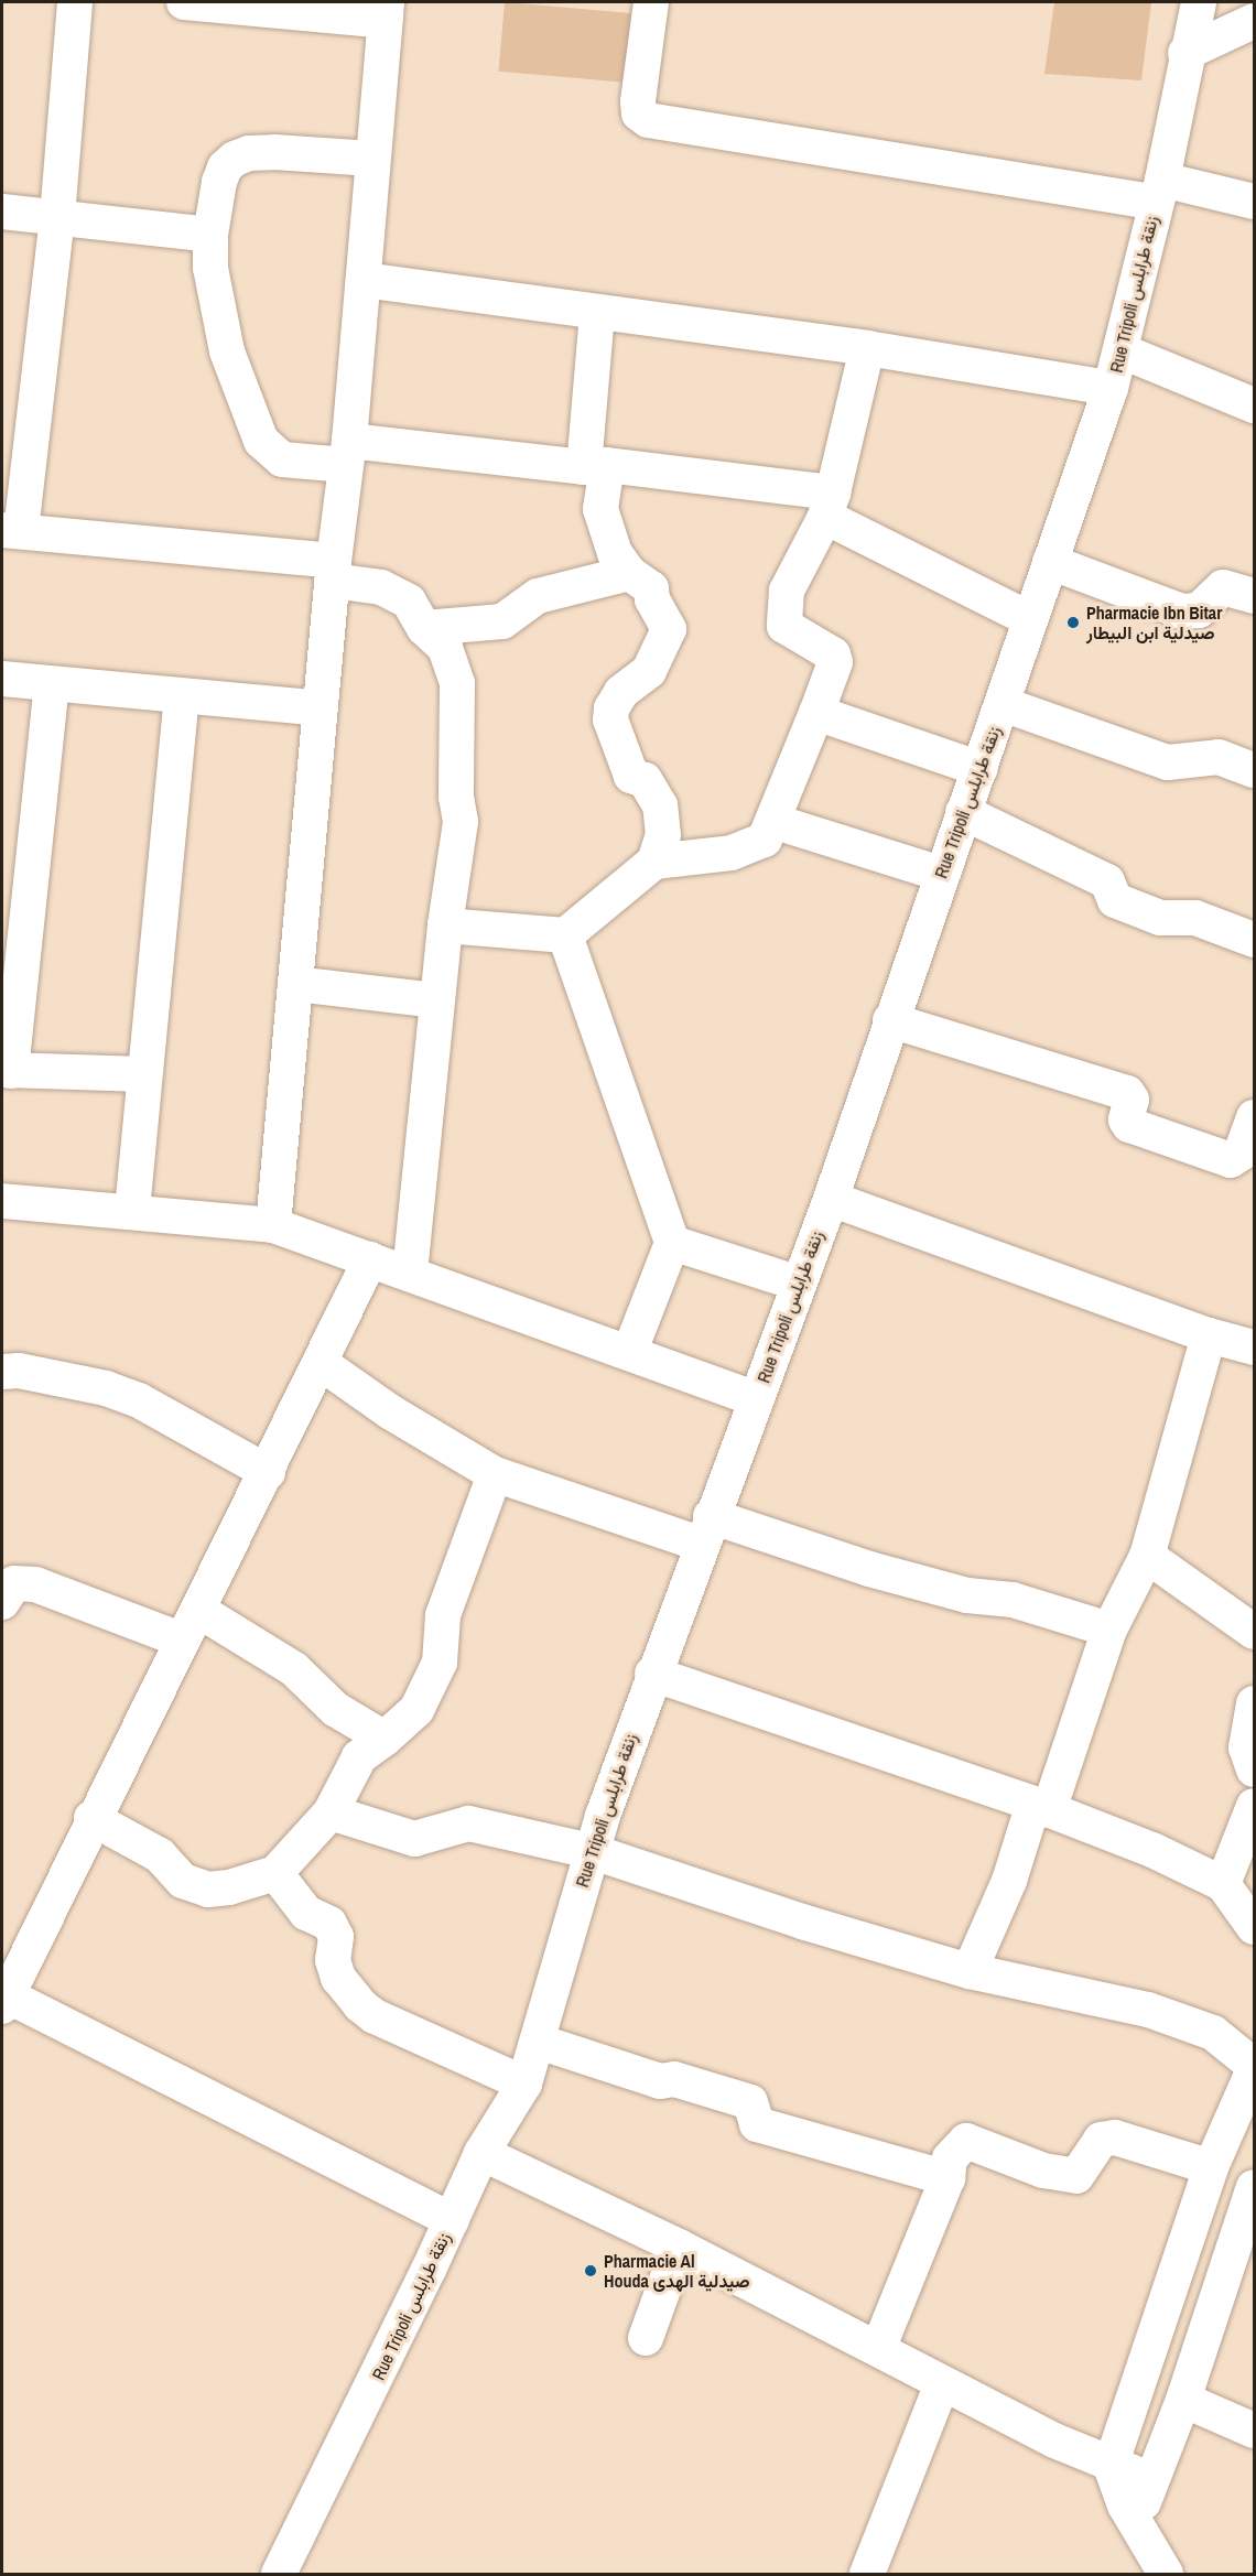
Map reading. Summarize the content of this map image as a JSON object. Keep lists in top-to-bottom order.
{
  "streets": {
    "street": ["Rue Tripoli زنقة طرابلس"]
  },
  "places": ["Pharmacie Ibn Bitar صيدلية ابن البيطار", "Pharmacie Al Houda صيدلية الهدى"]
}
